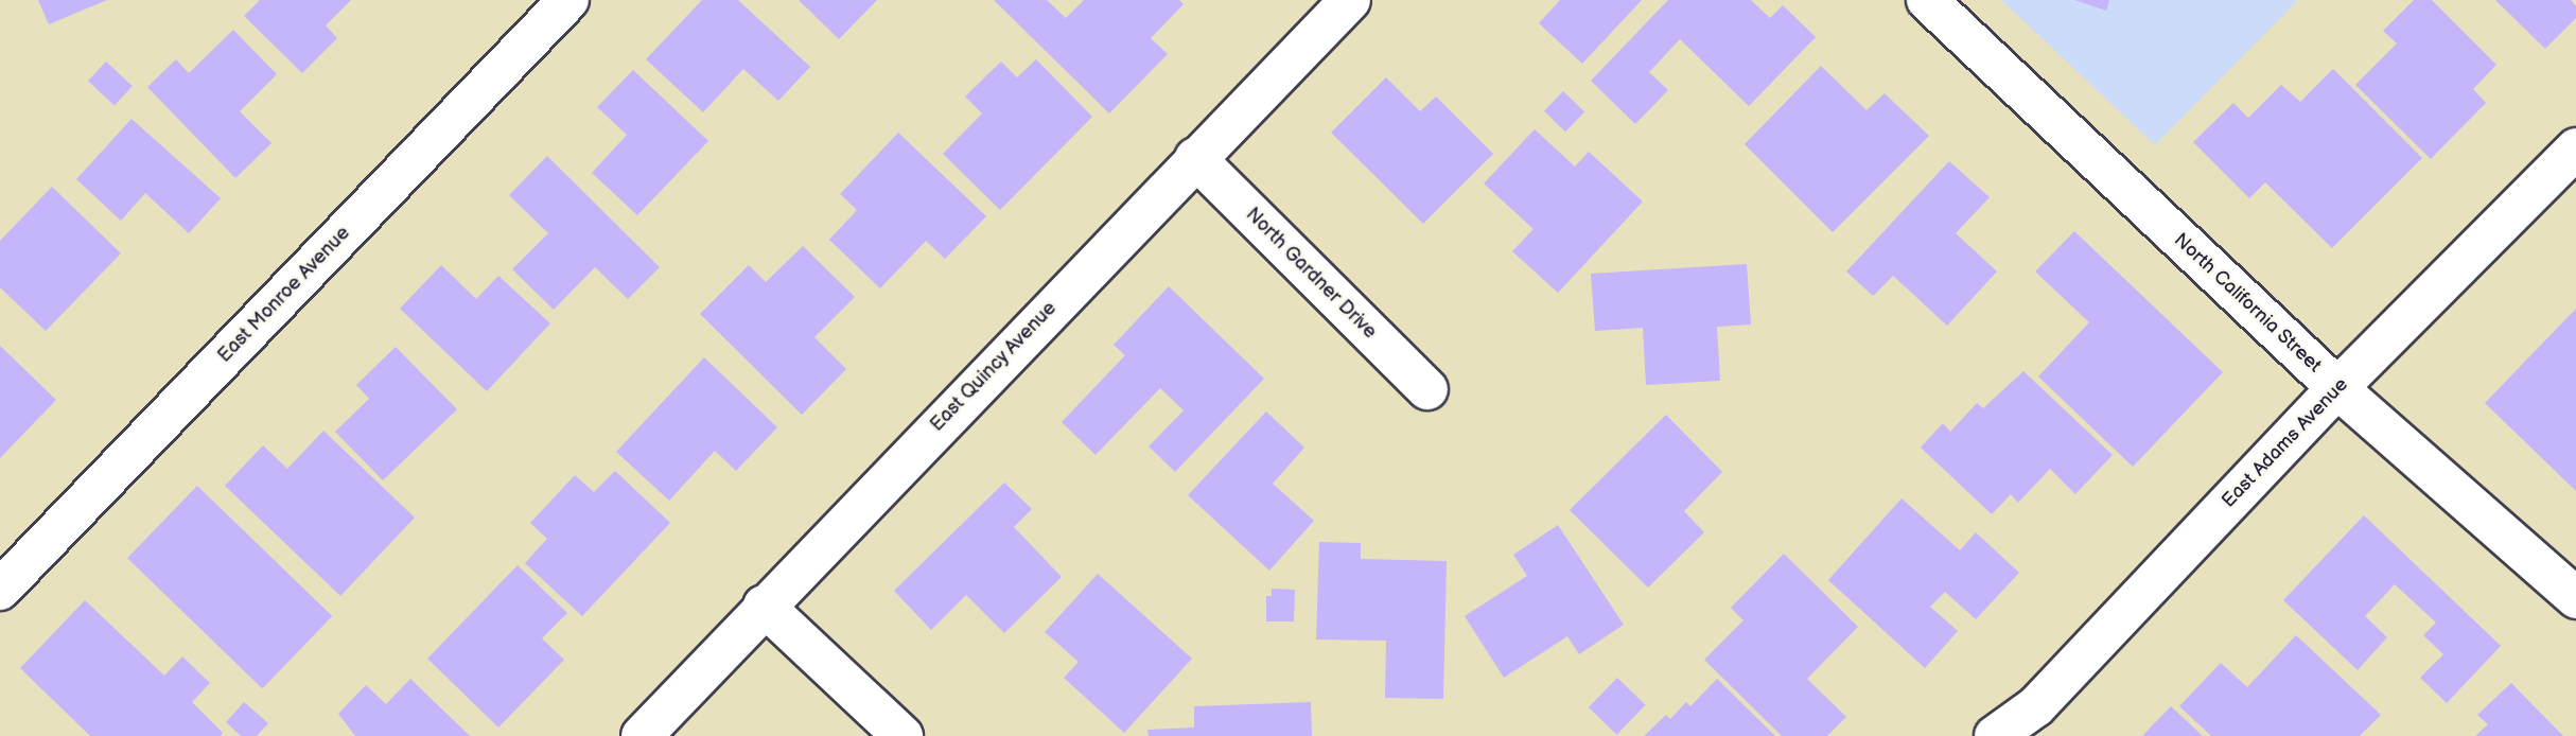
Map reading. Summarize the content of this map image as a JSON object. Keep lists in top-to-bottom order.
{
  "streets": {
    "street": [
      "North Gardner Drive",
      "East Monroe Avenue",
      "North California Street",
      "East Quincy Avenue",
      "East Adams Avenue"
    ]
  },
  "crossings": [
    ["North Gardner Drive", "East Quincy Avenue"],
    ["North California Street", "East Adams Avenue"]
  ]
}
